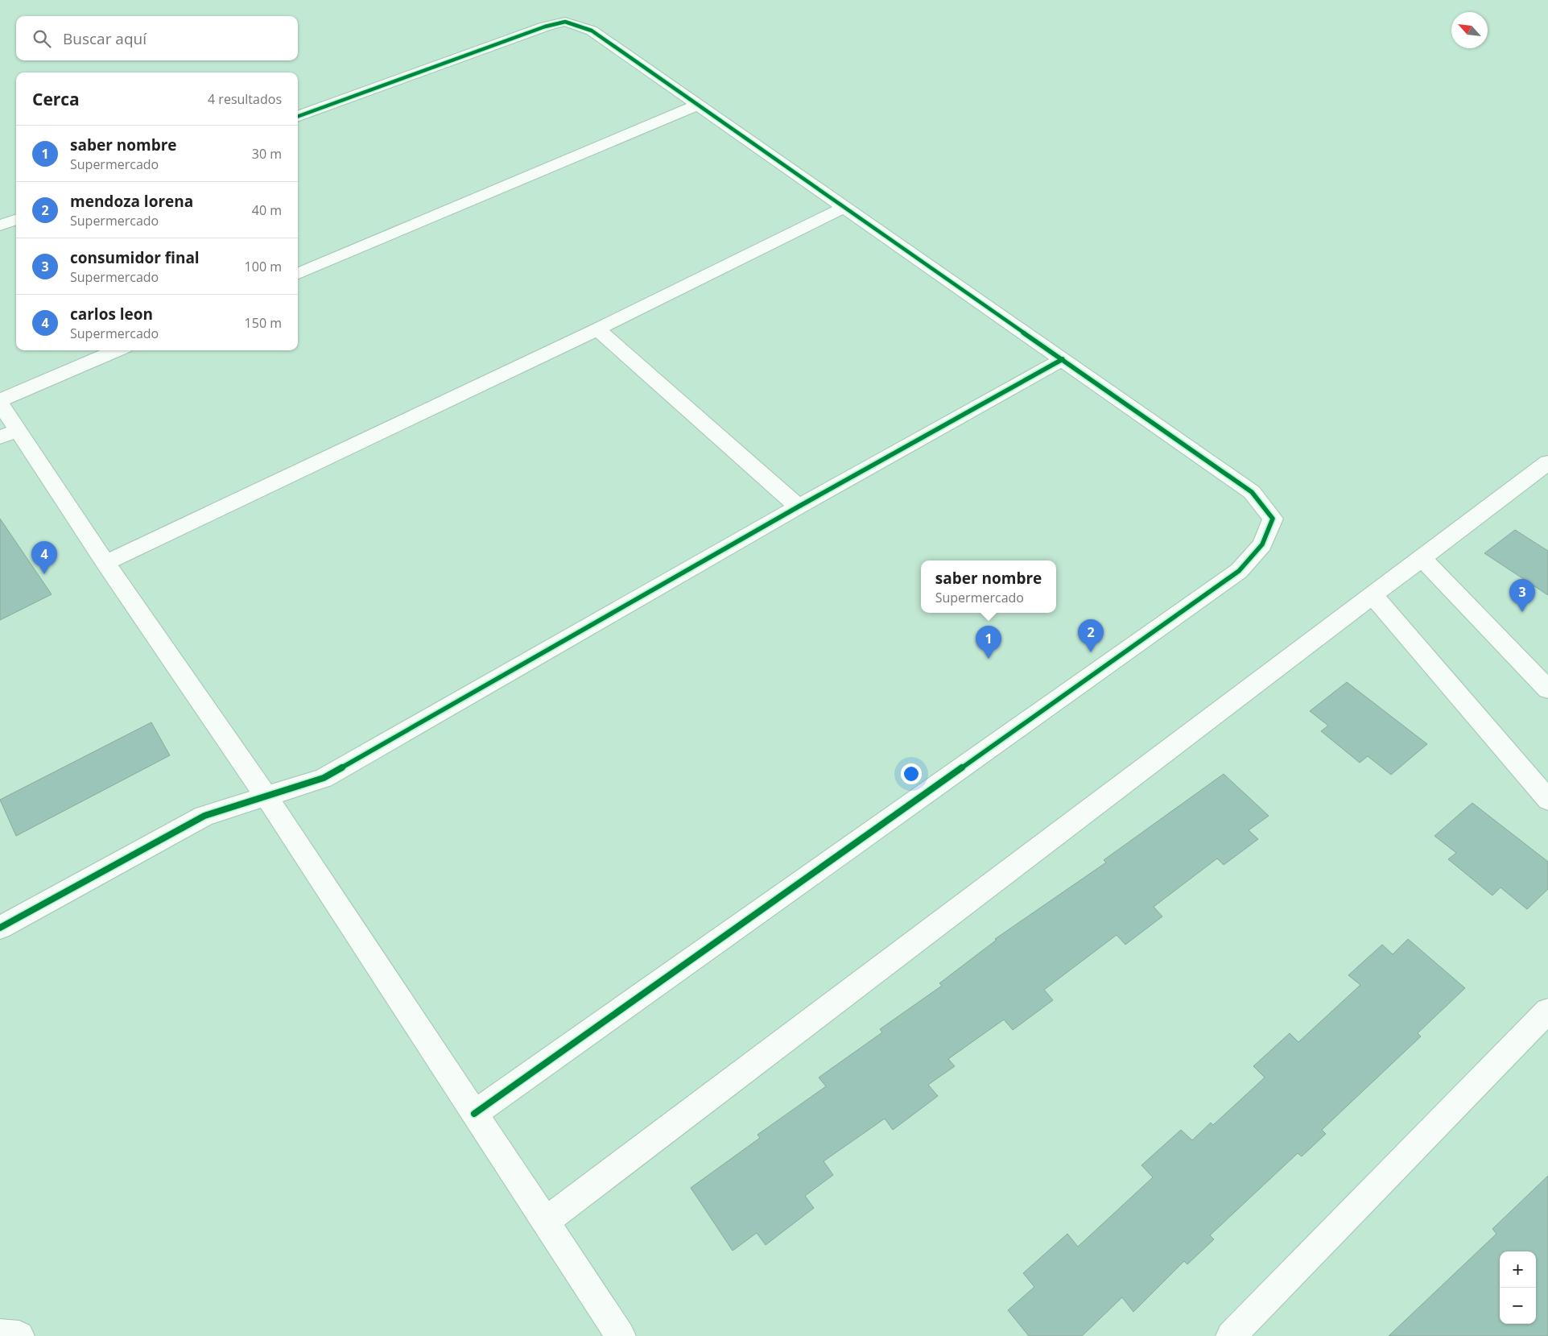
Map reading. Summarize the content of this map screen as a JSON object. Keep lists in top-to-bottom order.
{
  "north": "top left",
  "page": {
    "search": "Buscar aquí",
    "heading": ["Cerca", "4 resultados"],
    "list": [
      {
        "mark": "1",
        "name": "saber nombre",
        "note": "Supermercado",
        "value": "30 m"
      },
      {
        "mark": "2",
        "name": "mendoza lorena",
        "note": "Supermercado",
        "value": "40 m"
      },
      {
        "mark": "3",
        "name": "consumidor final",
        "note": "Supermercado",
        "value": "100 m"
      },
      {
        "mark": "4",
        "name": "carlos leon",
        "note": "Supermercado",
        "value": "150 m"
      }
    ],
    "pins": [
      "4",
      "3",
      "2",
      "1"
    ],
    "popup": ["saber nombre", "Supermercado"],
    "map_buttons": ["+", "−"]
  }
}
